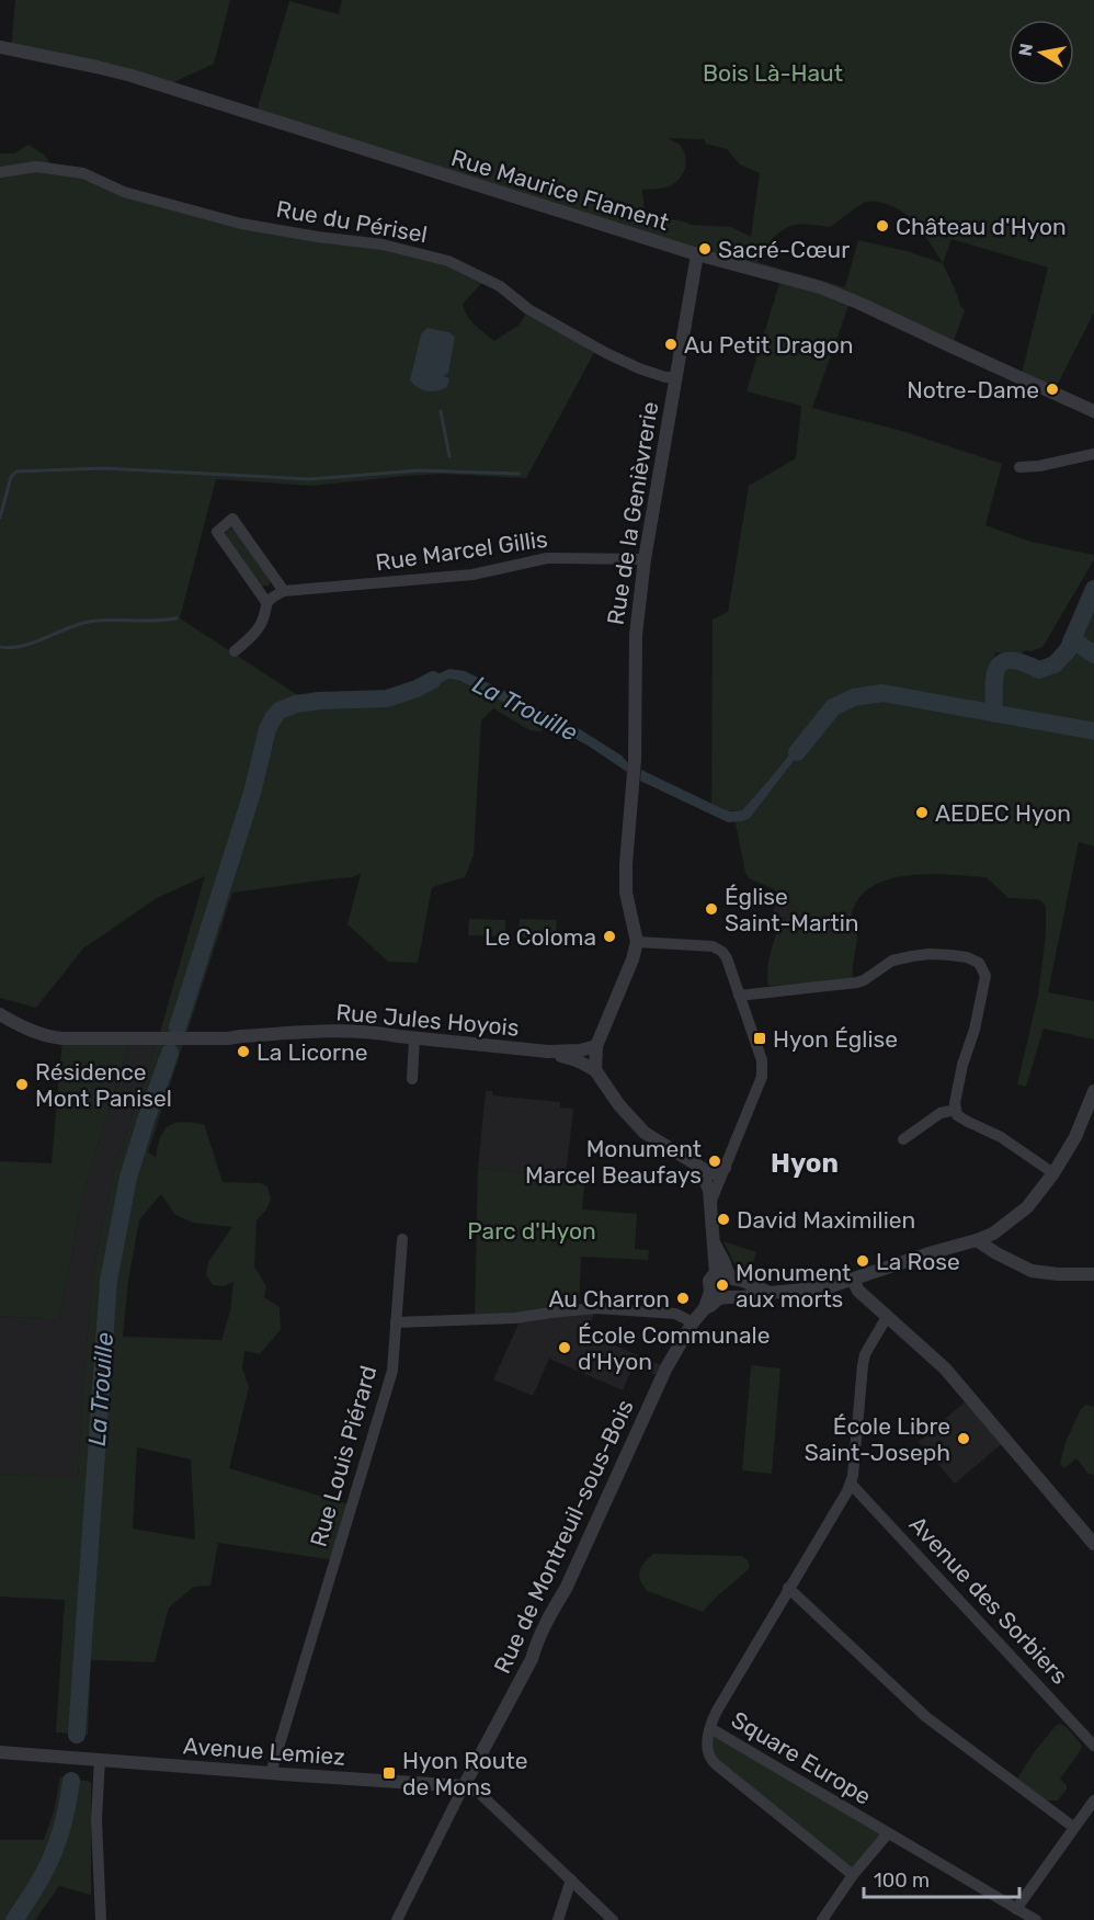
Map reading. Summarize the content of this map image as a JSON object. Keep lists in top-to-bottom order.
{
  "streets": {
    "street": [
      "Rue Maurice Flament",
      "Rue du Périsel",
      "Rue de la Genièvrerie",
      "Rue Marcel Gillis",
      "Rue Jules Hoyois",
      "Rue Louis Piérard",
      "Rue de Montreuil-sous-Bois",
      "Avenue des Sorbiers",
      "Avenue Lemiez",
      "Square Europe"
    ]
  },
  "crossings": [
    ["Rue Maurice Flament", "Rue de la Genièvrerie"],
    ["Rue du Périsel", "Rue de la Genièvrerie"],
    ["Rue de la Genièvrerie", "Rue Marcel Gillis"],
    ["Rue Louis Piérard", "Avenue Lemiez"],
    ["Rue de Montreuil-sous-Bois", "Avenue Lemiez"]
  ],
  "districts": ["Hyon"],
  "water": ["La Trouille"],
  "parks": ["Bois Là-Haut", "Parc d'Hyon"],
  "places": {
    "other": [
      "Château d'Hyon",
      "Sacré-Cœur",
      "Au Petit Dragon",
      "Notre-Dame",
      "AEDEC Hyon",
      "Église Saint-Martin",
      "Le Coloma",
      "La Licorne",
      "Résidence Mont Panisel",
      "Monument Marcel Beaufays",
      "David Maximilien",
      "La Rose",
      "Monument aux morts",
      "Au Charron",
      "École Communale d'Hyon",
      "École Libre Saint-Joseph"
    ],
    "transit": ["Hyon Église", "Hyon Route de Mons"]
  },
  "scale_bar": "100 m",
  "north": "left"
}
